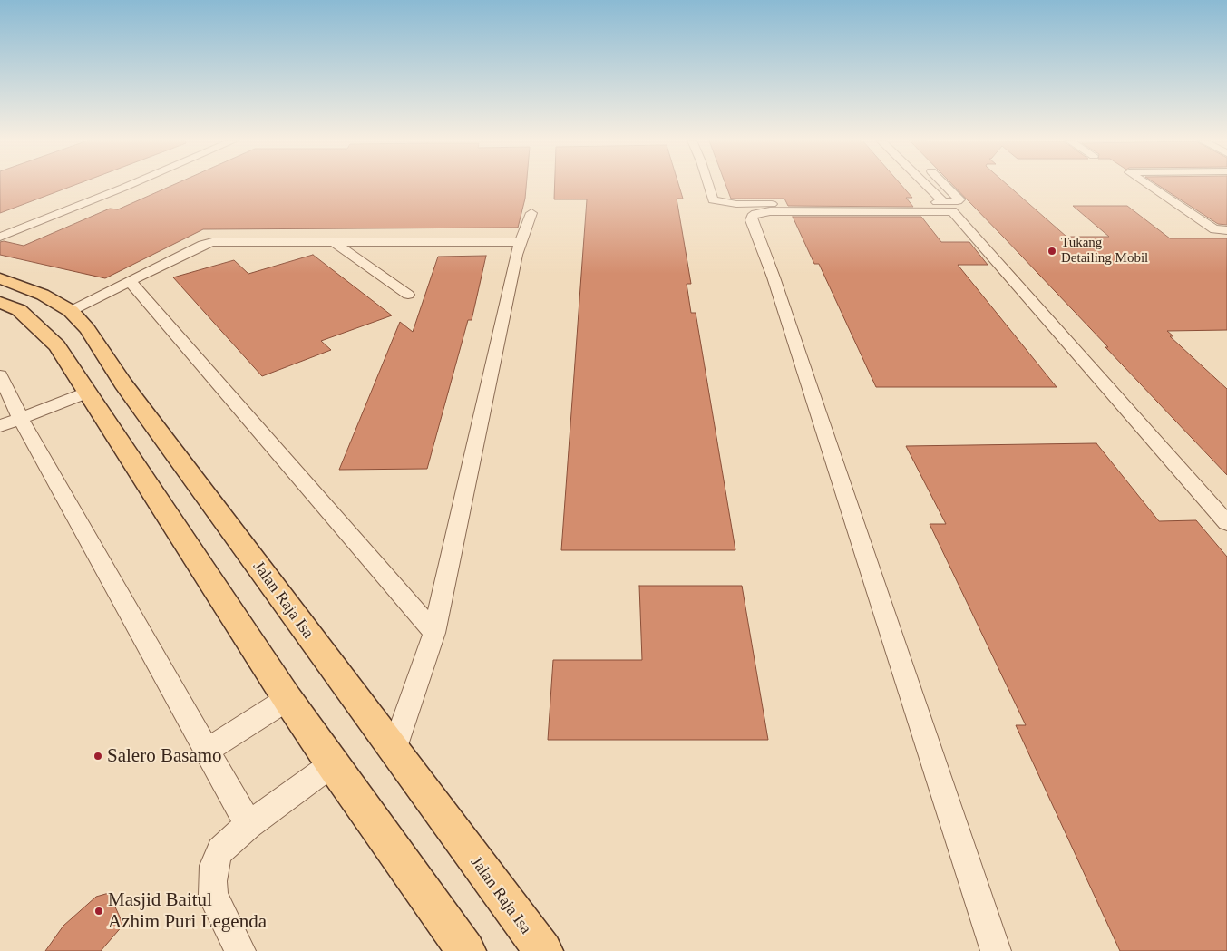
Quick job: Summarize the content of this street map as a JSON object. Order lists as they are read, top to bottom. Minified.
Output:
{"streets":{"main road":["Jalan Raja Isa"]},"places":["Tukang Detailing Mobil","Salero Basamo","Masjid Baitul Azhim Puri Legenda"]}
